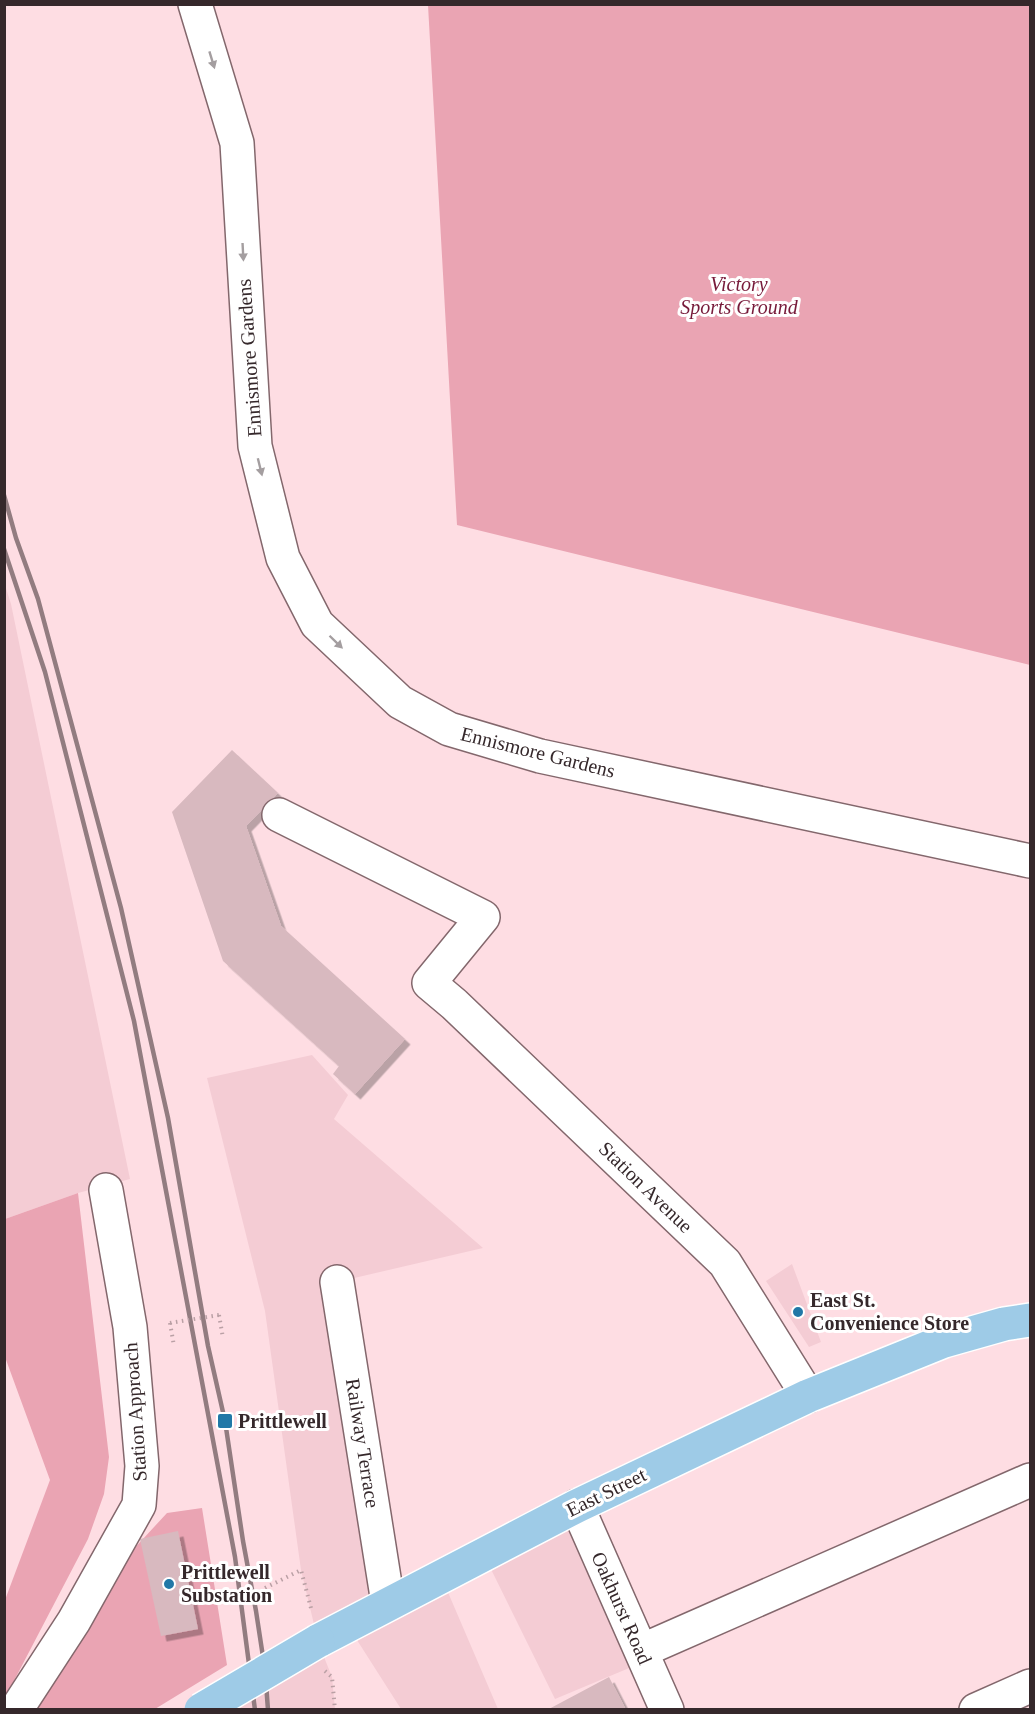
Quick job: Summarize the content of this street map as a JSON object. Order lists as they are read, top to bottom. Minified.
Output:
{"streets":{"main road":["East Street"],"street":["Ennismore Gardens","Station Avenue","Station Approach","Railway Terrace","Oakhurst Road"]},"crossings":[["Station Avenue","East Street"],["Railway Terrace","East Street"],["East Street","Oakhurst Road"]],"one_way":["Ennismore Gardens"],"parks":["Victory Sports Ground"],"places":{"other":["East St. Convenience Store","Prittlewell Substation"],"transit":["Prittlewell"]}}
